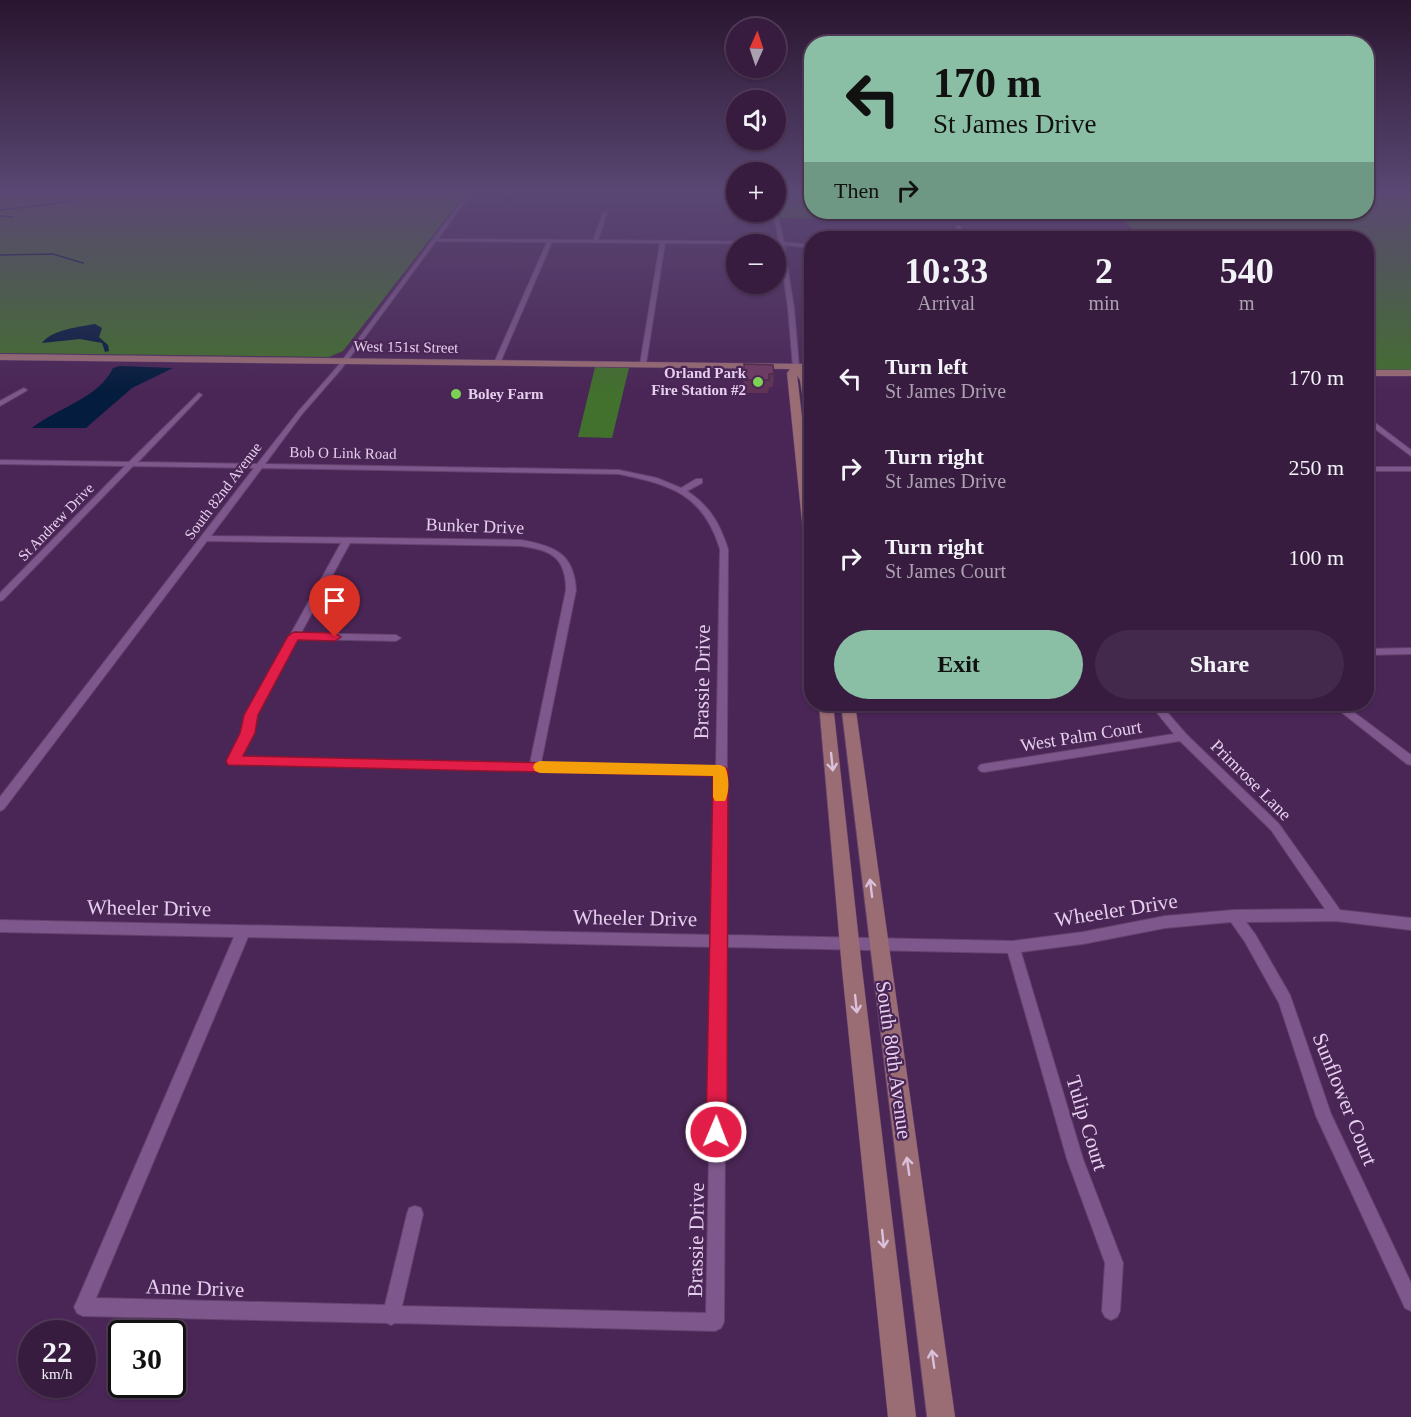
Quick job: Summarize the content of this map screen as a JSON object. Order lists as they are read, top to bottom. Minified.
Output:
{"streets":{"street":["West 151st Street","Bob O Link Road","South 82nd Avenue","St Andrew Drive","Bunker Drive","Brassie Drive","West Palm Court","Primrose Lane","Wheeler Drive","South 80th Avenue","Sunflower Court","Tulip Court","Anne Drive"]},"crossings":[["West 151st Street","South 82nd Avenue"],["Bob O Link Road","South 82nd Avenue"],["Bob O Link Road","St Andrew Drive"],["Bob O Link Road","Brassie Drive"],["South 82nd Avenue","Bunker Drive"],["Brassie Drive","Wheeler Drive"],["Brassie Drive","Anne Drive"],["West Palm Court","Primrose Lane"],["Primrose Lane","Wheeler Drive"],["Wheeler Drive","South 80th Avenue"],["Wheeler Drive","Sunflower Court"],["Wheeler Drive","Tulip Court"],["Wheeler Drive","Anne Drive"]],"places":["Orland Park Fire Station #2","Boley Farm"],"north":"top","page":{"map_buttons":["+","−"],"turn":["170 m","St James Drive"],"then":"Then","eta":["10:33","Arrival","2","min","540","m"],"list":[{"name":"Turn left","note":"St James Drive","value":"170 m"},{"name":"Turn right","note":"St James Drive","value":"250 m"},{"name":"Turn right","note":"St James Court","value":"100 m"}],"buttons":["Exit","Share"],"speed":"22 km/h","limit":"30"}}
